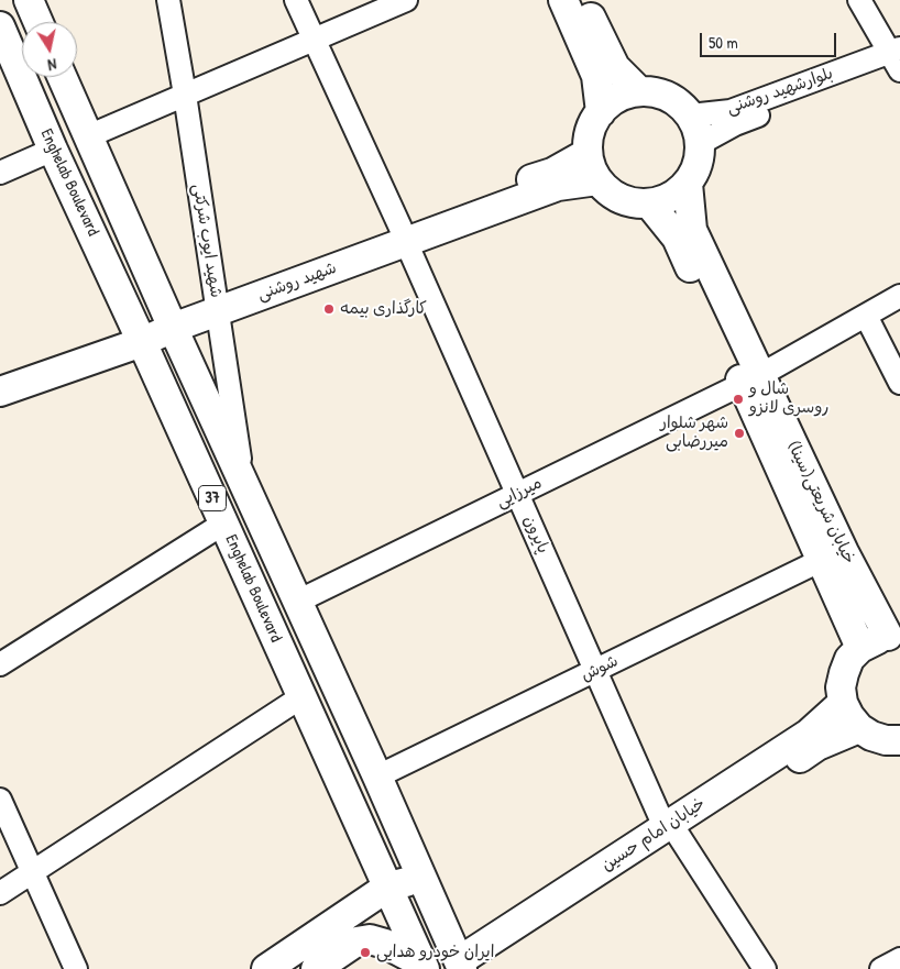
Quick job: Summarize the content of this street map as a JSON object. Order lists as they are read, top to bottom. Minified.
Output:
{"streets":{"main road":["Enghelab Boulevard","شهید روشنی","37","خیابان شریعتی(سینا)","خیابان امام حسین"],"street":["بلوارشهید روشنی","شهید ایوب شرکتی","میرزایی","پایرون","شوش"]},"crossings":[["بلوارشهید روشنی","شهید روشنی"],["بلوارشهید روشنی","خیابان شریعتی(سینا)"],["Enghelab Boulevard","شهید ایوب شرکتی"],["Enghelab Boulevard","شهید روشنی"],["Enghelab Boulevard","میرزایی"],["Enghelab Boulevard","شوش"],["Enghelab Boulevard","خیابان امام حسین"],["شهید ایوب شرکتی","شهید روشنی"],["شهید روشنی","خیابان شریعتی(سینا)"],["شهید روشنی","پایرون"],["میرزایی","خیابان شریعتی(سینا)"],["میرزایی","پایرون"],["خیابان شریعتی(سینا)","شوش"],["پایرون","شوش"],["پایرون","خیابان امام حسین"]],"places":["کارگذاری بیمه","شال و روسری لانزو","شهر شلوار میررضابی","ایران خودرو هدایی"],"scale_bar":"50 m","north":"bottom"}
